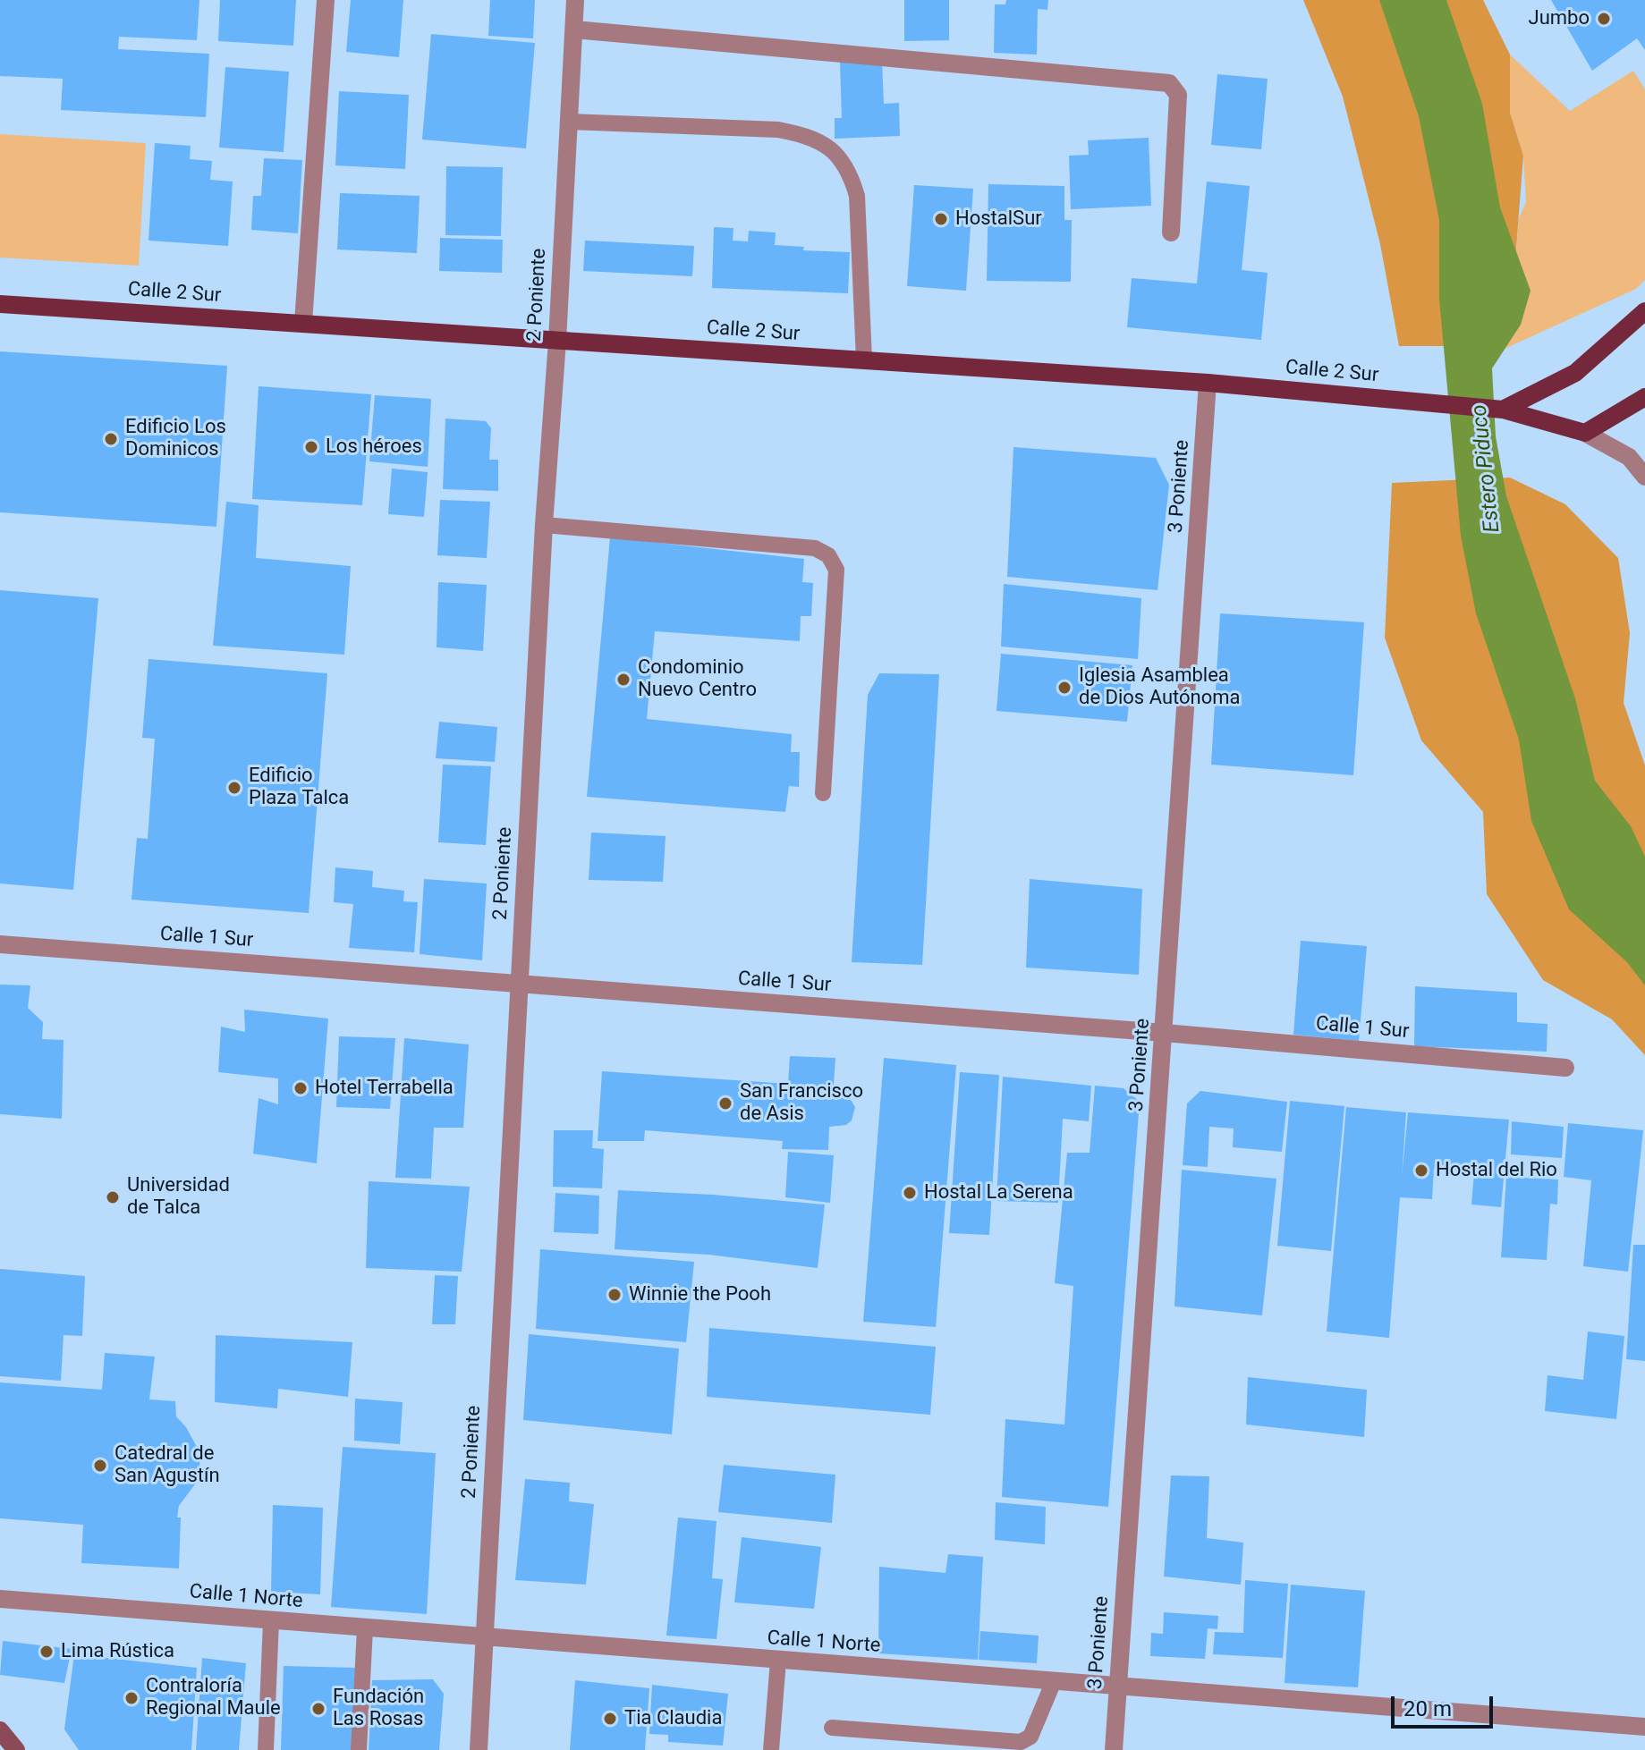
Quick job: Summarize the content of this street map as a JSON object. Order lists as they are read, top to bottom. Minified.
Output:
{"streets":{"main road":["Calle 2 Sur"],"street":["2 Poniente","3 Poniente","Calle 1 Sur","Calle 1 Norte"]},"crossings":[["Calle 2 Sur","2 Poniente"],["Calle 2 Sur","3 Poniente"],["2 Poniente","Calle 1 Sur"],["2 Poniente","Calle 1 Norte"],["3 Poniente","Calle 1 Sur"],["3 Poniente","Calle 1 Norte"]],"water":["Estero Piduco"],"places":["Jumbo","HostalSur","Edificio Los Dominicos","Los héroes","Condominio Nuevo Centro","Iglesia Asamblea de Dios Autónoma","Edificio Plaza Talca","Hotel Terrabella","San Francisco de Asis","Hostal del Rio","Hostal La Serena","Universidad de Talca","Winnie the Pooh","Catedral de San Agustín","Lima Rústica","Contraloría Regional Maule","Fundación Las Rosas","Tia Claudia"],"scale_bar":"20 m"}
